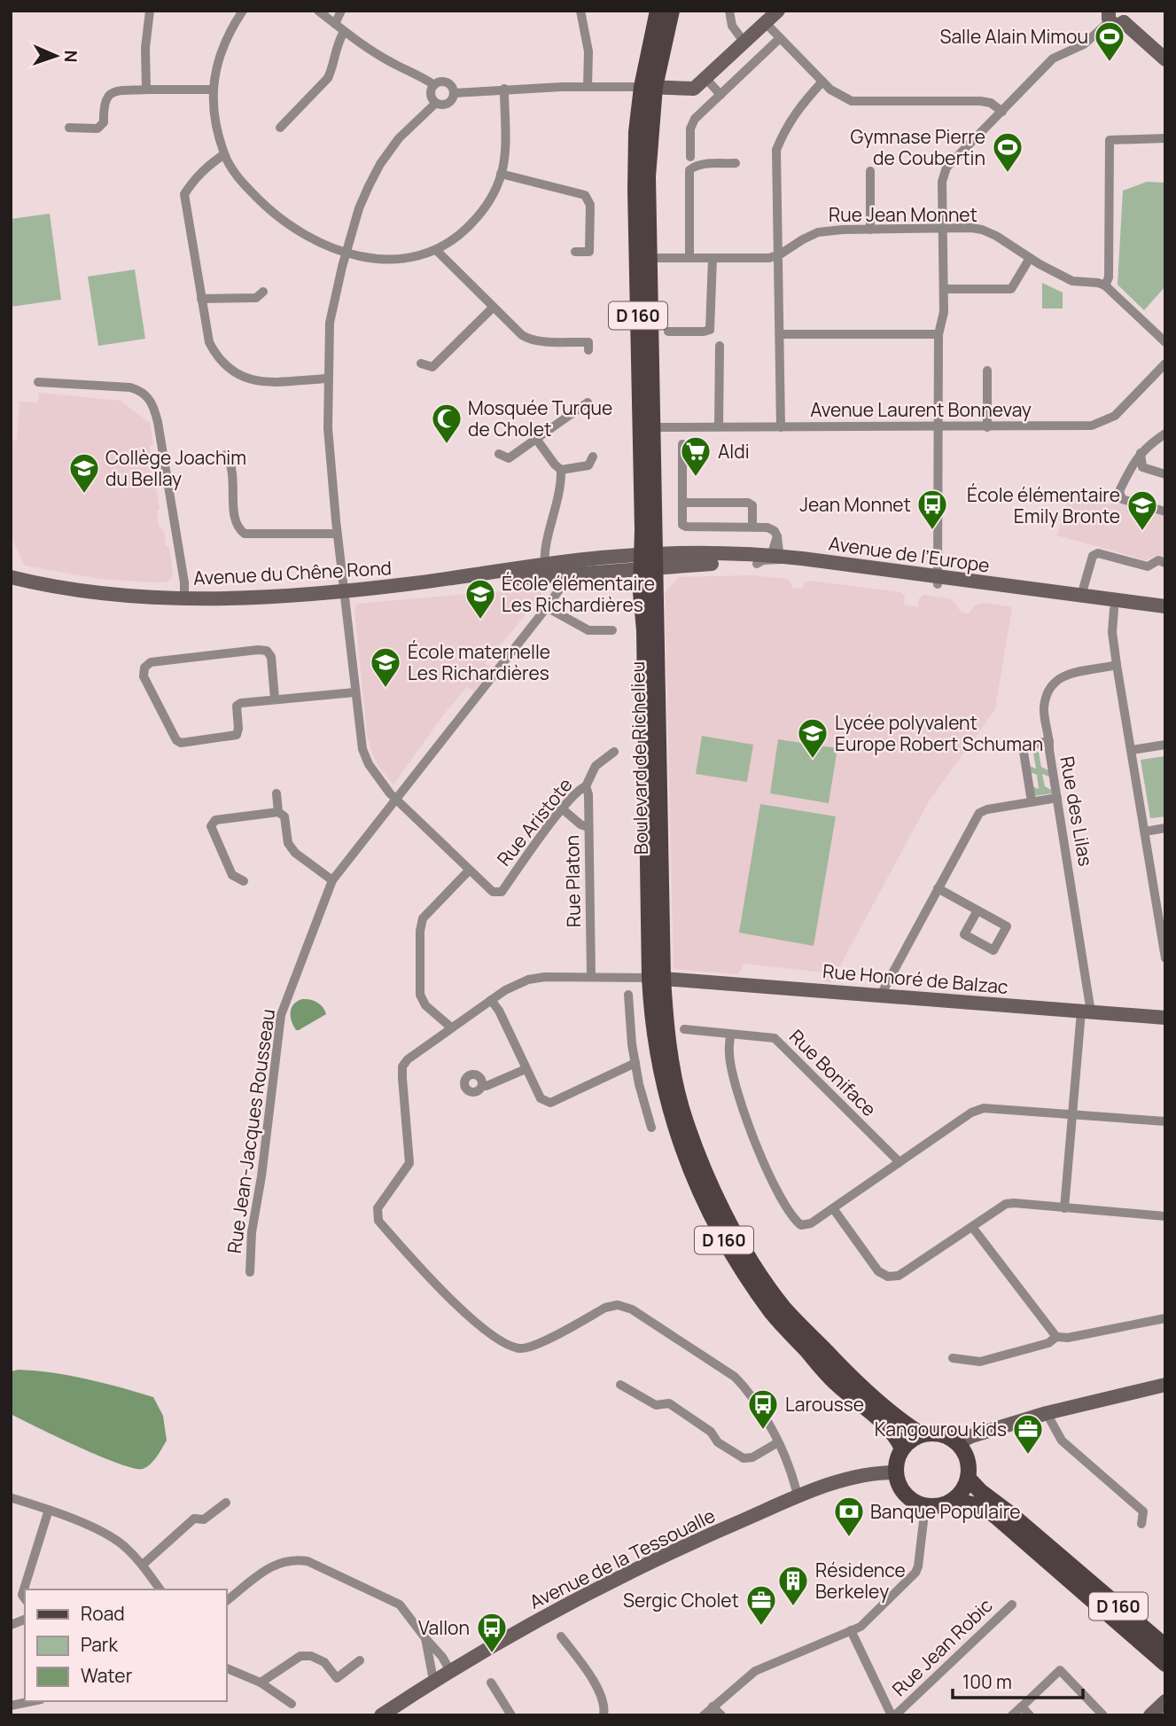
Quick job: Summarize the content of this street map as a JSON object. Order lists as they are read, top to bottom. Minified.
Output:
{"streets":{"main road":["D 160","Avenue de l’Europe","Avenue du Chêne Rond","Boulevard de Richelieu","Rue Honoré de Balzac","Avenue de la Tessoualle"],"street":["Rue Jean Monnet","Avenue Laurent Bonnevay","Rue des Lilas","Rue Aristote","Rue Platon","Rue Boniface","Rue Jean-Jacques Rousseau","Rue Jean Robic"]},"crossings":[["Rue Jean Monnet","D 160"],["D 160","Avenue Laurent Bonnevay"],["D 160","Avenue de l’Europe"],["D 160","Avenue du Chêne Rond"],["D 160","Boulevard de Richelieu"],["D 160","Avenue de la Tessoualle"],["Avenue Laurent Bonnevay","Boulevard de Richelieu"],["Avenue de l’Europe","Avenue du Chêne Rond"],["Avenue de l’Europe","Boulevard de Richelieu"],["Avenue du Chêne Rond","Boulevard de Richelieu"],["Avenue du Chêne Rond","Rue Aristote"],["Avenue du Chêne Rond","Rue Jean-Jacques Rousseau"],["Boulevard de Richelieu","Rue Honoré de Balzac"],["Boulevard de Richelieu","Avenue de la Tessoualle"],["Rue des Lilas","Rue Honoré de Balzac"],["Rue Aristote","Rue Platon"],["Rue Aristote","Rue Jean-Jacques Rousseau"]],"places":{"sports":["Salle Alain Mimou","Gymnase Pierre de Coubertin"],"mosque":["Mosquée Turque de Cholet"],"supermarket":["Aldi"],"school or university":["Collège Joachim du Bellay","École élémentaire Emily Bronte","École élémentaire Les Richardières","École maternelle Les Richardières","Lycée polyvalent Europe Robert Schuman"],"bus stop":["Jean Monnet","Larousse","Vallon"],"office":["Kangourou kids","Sergic Cholet"],"bank":["Banque Populaire"],"building":["Résidence Berkeley"]},"legend":["Road","Park","Water"],"scale_bar":"100 m","north":"right"}
